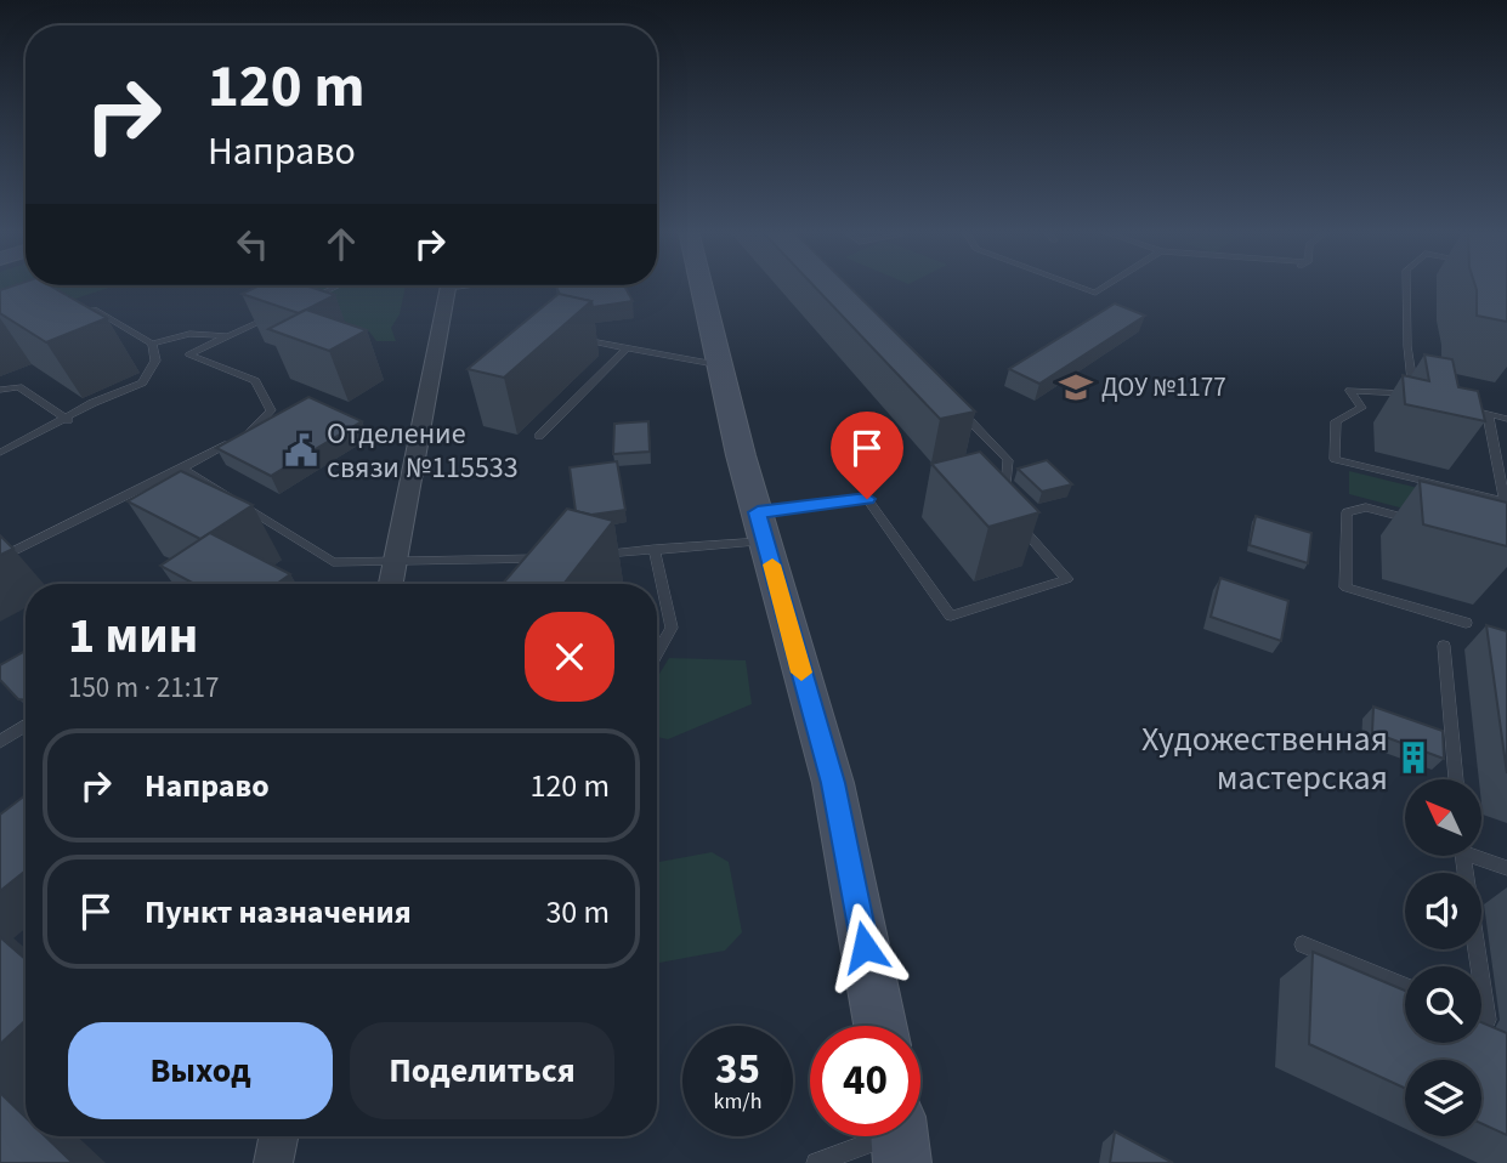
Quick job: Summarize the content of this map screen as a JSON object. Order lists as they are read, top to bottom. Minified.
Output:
{"places":{"school or university":["ДОУ №1177"],"public building":["Отделение связи №115533"],"building":["Художественная мастерская"]},"north":"top left","page":{"turn":["120 m","Направо"],"heading":["1 мин","150 m · 21:17"],"list":[{"name":"Направо","value":"120 m"},{"name":"Пункт назначения","value":"30 m"}],"buttons":["Выход","Поделиться"],"speed":"35 km/h","limit":"40"}}
